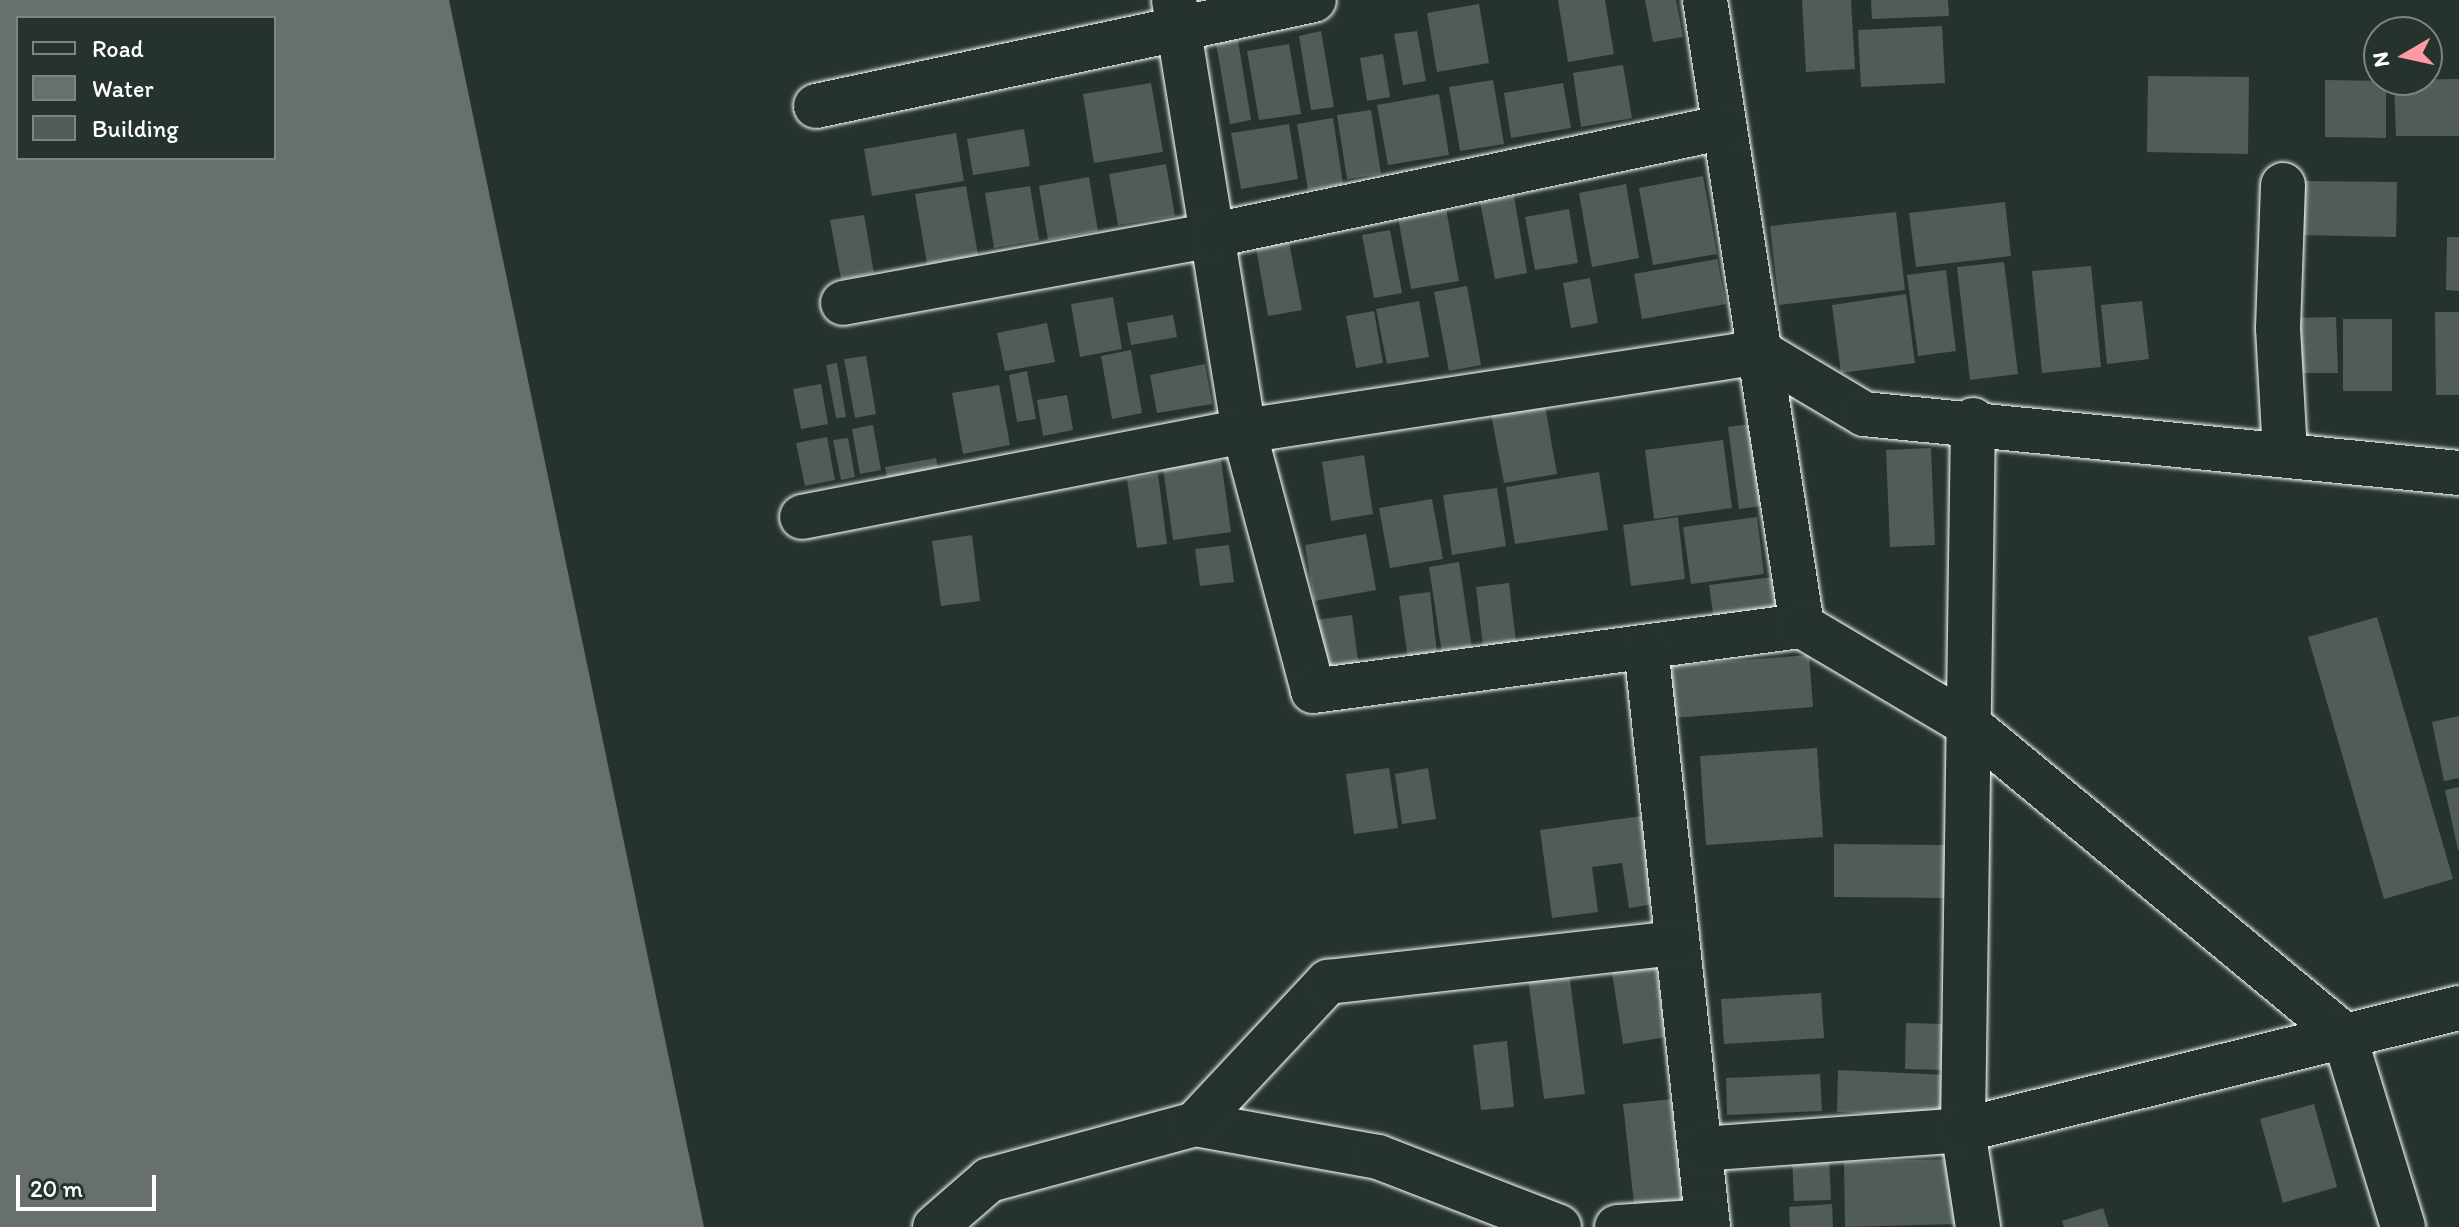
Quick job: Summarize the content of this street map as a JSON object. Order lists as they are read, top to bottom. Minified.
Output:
{"legend":["Road","Water","Building"],"scale_bar":"20 m","north":"left"}
